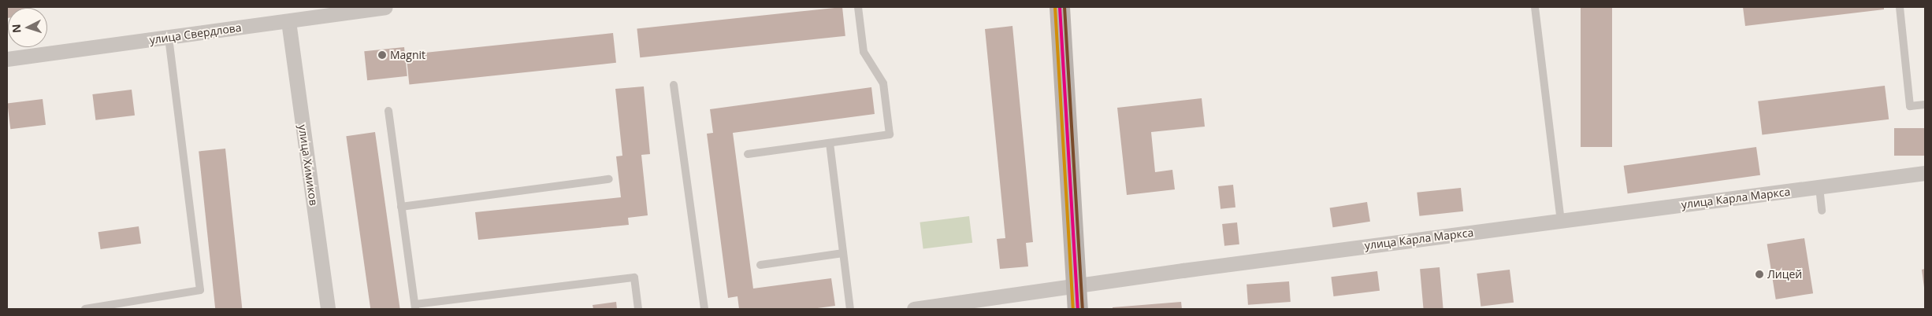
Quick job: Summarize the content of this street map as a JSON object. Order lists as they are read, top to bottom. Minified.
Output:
{"streets":{"street":["улица Свердлова","улица Химиков","улица Карла Маркса"]},"crossings":[["улица Свердлова","улица Химиков"]],"places":["Magnit","Лицей"],"north":"left"}
